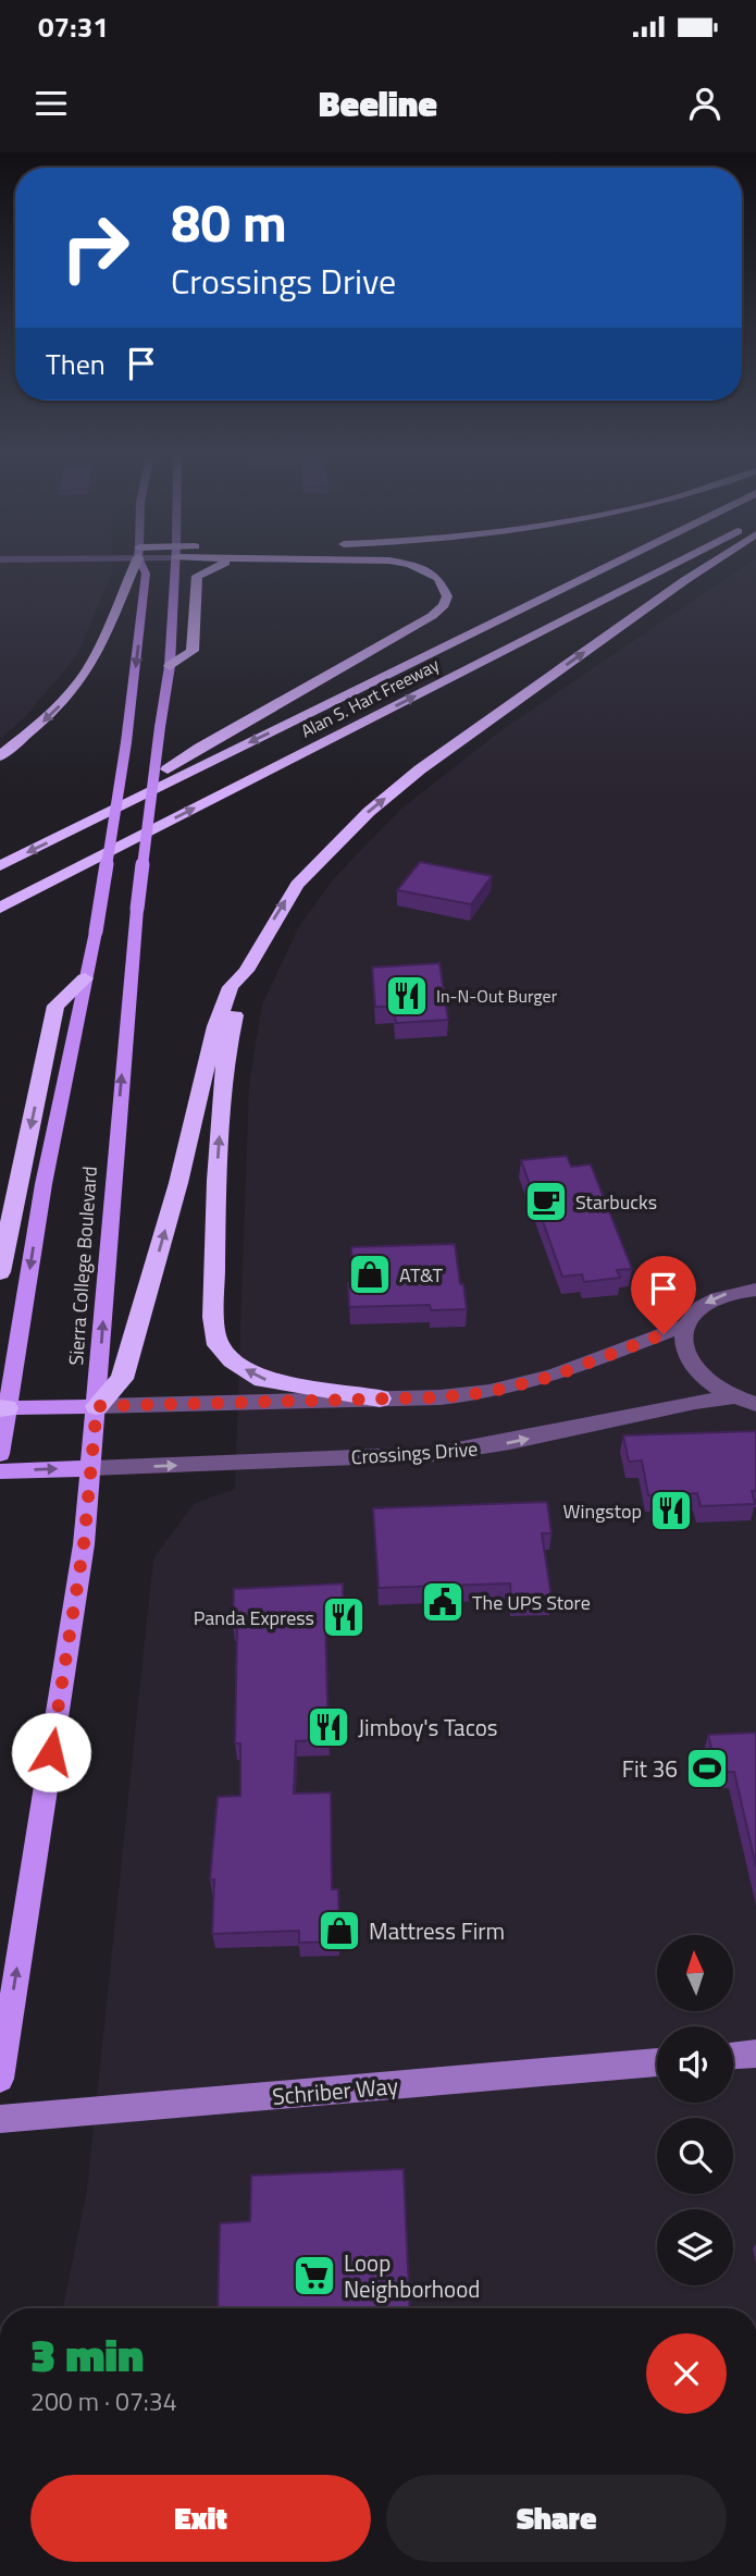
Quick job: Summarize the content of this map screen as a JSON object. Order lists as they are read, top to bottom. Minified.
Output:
{"streets":{"highway":["Alan S. Hart Freeway"],"main road":["Sierra College Boulevard","Schriber Way"],"street":["Crossings Drive"]},"crossings":[["Sierra College Boulevard","Crossings Drive"]],"places":{"restaurant":["In-N-Out Burger","Wingstop","Panda Express","Jimboy's Tacos"],"cafe":["Starbucks"],"shop":["AT&T","Mattress Firm"],"public building":["The UPS Store"],"sports":["Fit 36"],"supermarket":["Loop Neighborhood"]},"north":"top","page":{"status":"07:31","header":"Beeline","turn":["80 m","Crossings Drive"],"then":"Then","heading":["3 min","200 m · 07:34"],"buttons":["Exit","Share"]}}
